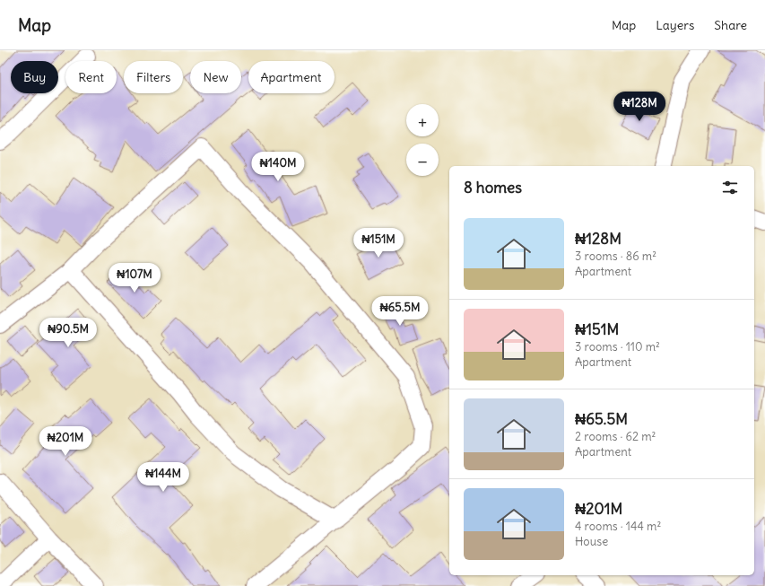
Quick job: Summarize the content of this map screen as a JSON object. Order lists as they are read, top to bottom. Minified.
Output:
{"page":{"header":"Map","nav":["Map","Layers","Share"],"chip":["Buy","Rent","Filters","New","Apartment"],"price":["₦128M","₦140M","₦151M","₦107M","₦65.5M","₦90.5M","₦201M","₦144M"],"map_buttons":["+","−"],"heading":"8 homes","list":[{"name":"₦128M","note":"3 rooms · 86 m² · Apartment"},{"name":"₦151M","note":"3 rooms · 110 m² · Apartment"},{"name":"₦65.5M","note":"2 rooms · 62 m² · Apartment"},{"name":"₦201M","note":"4 rooms · 144 m² · House"}]}}
